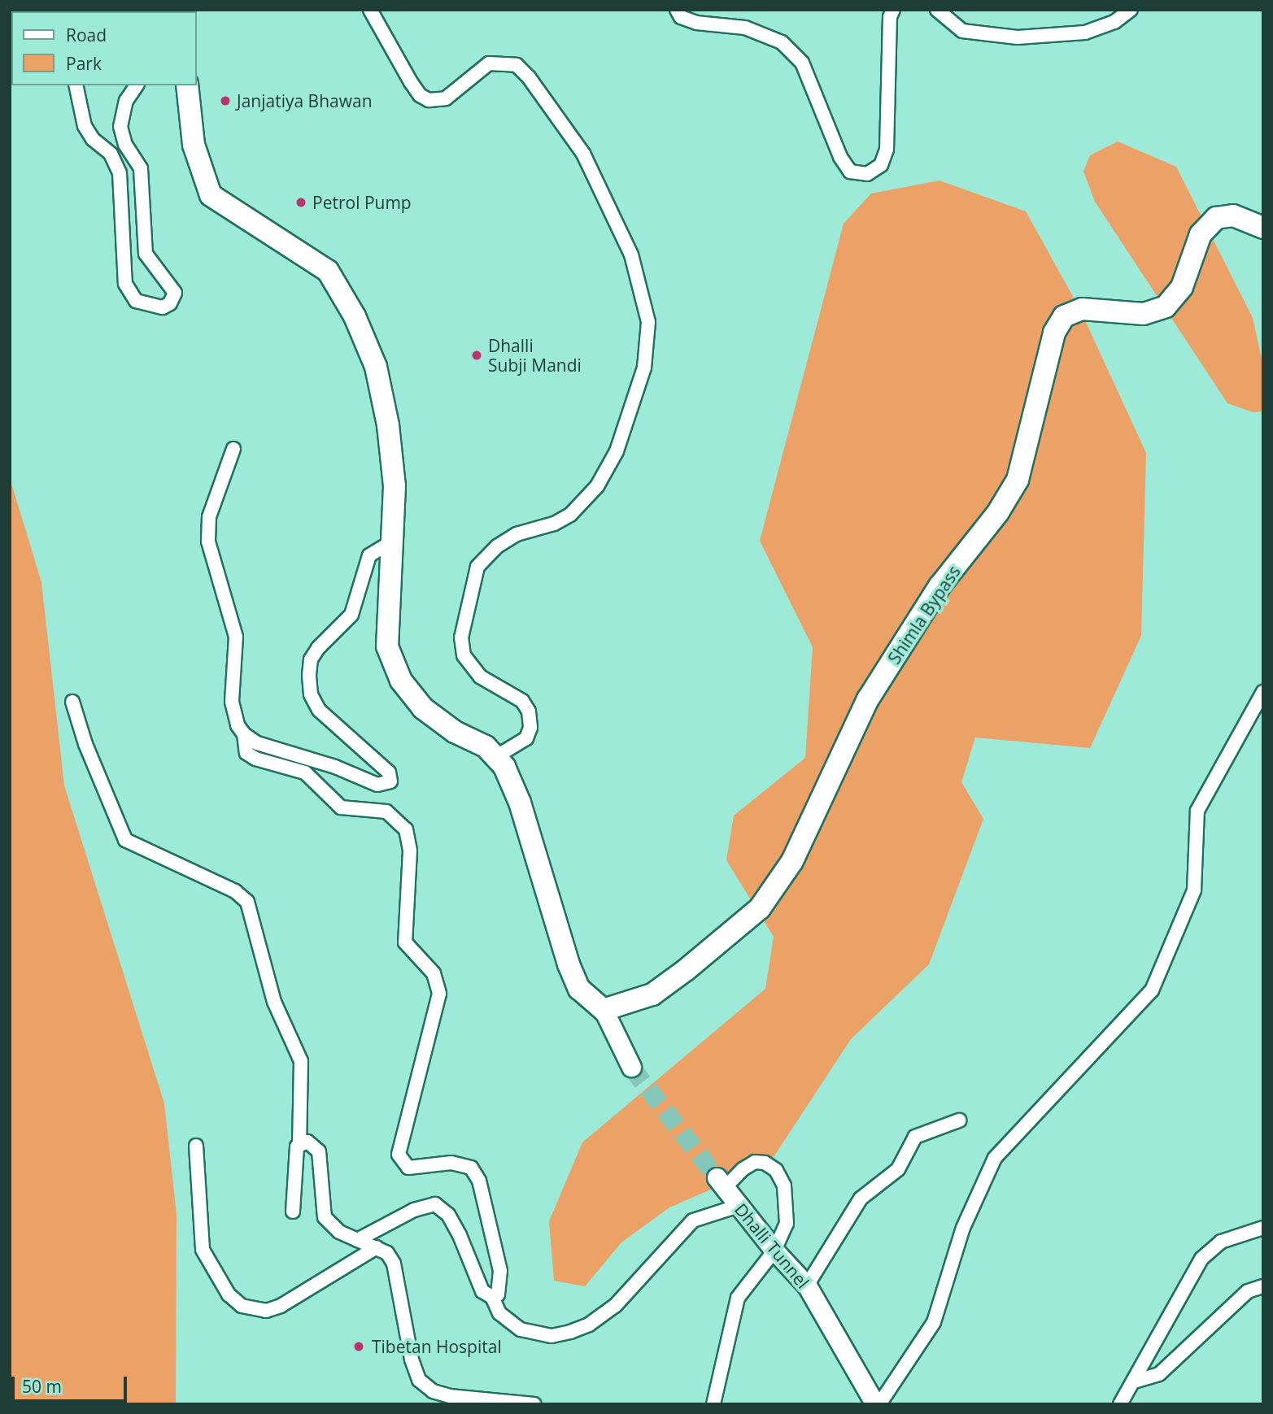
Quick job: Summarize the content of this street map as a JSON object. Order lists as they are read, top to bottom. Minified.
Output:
{"streets":{"highway":["Shimla Bypass"],"main road":["Dhalli Tunnel"]},"places":["Janjatiya Bhawan","Petrol Pump","Dhalli Subji Mandi","Tibetan Hospital"],"legend":["Road","Park"],"scale_bar":"50 m"}
